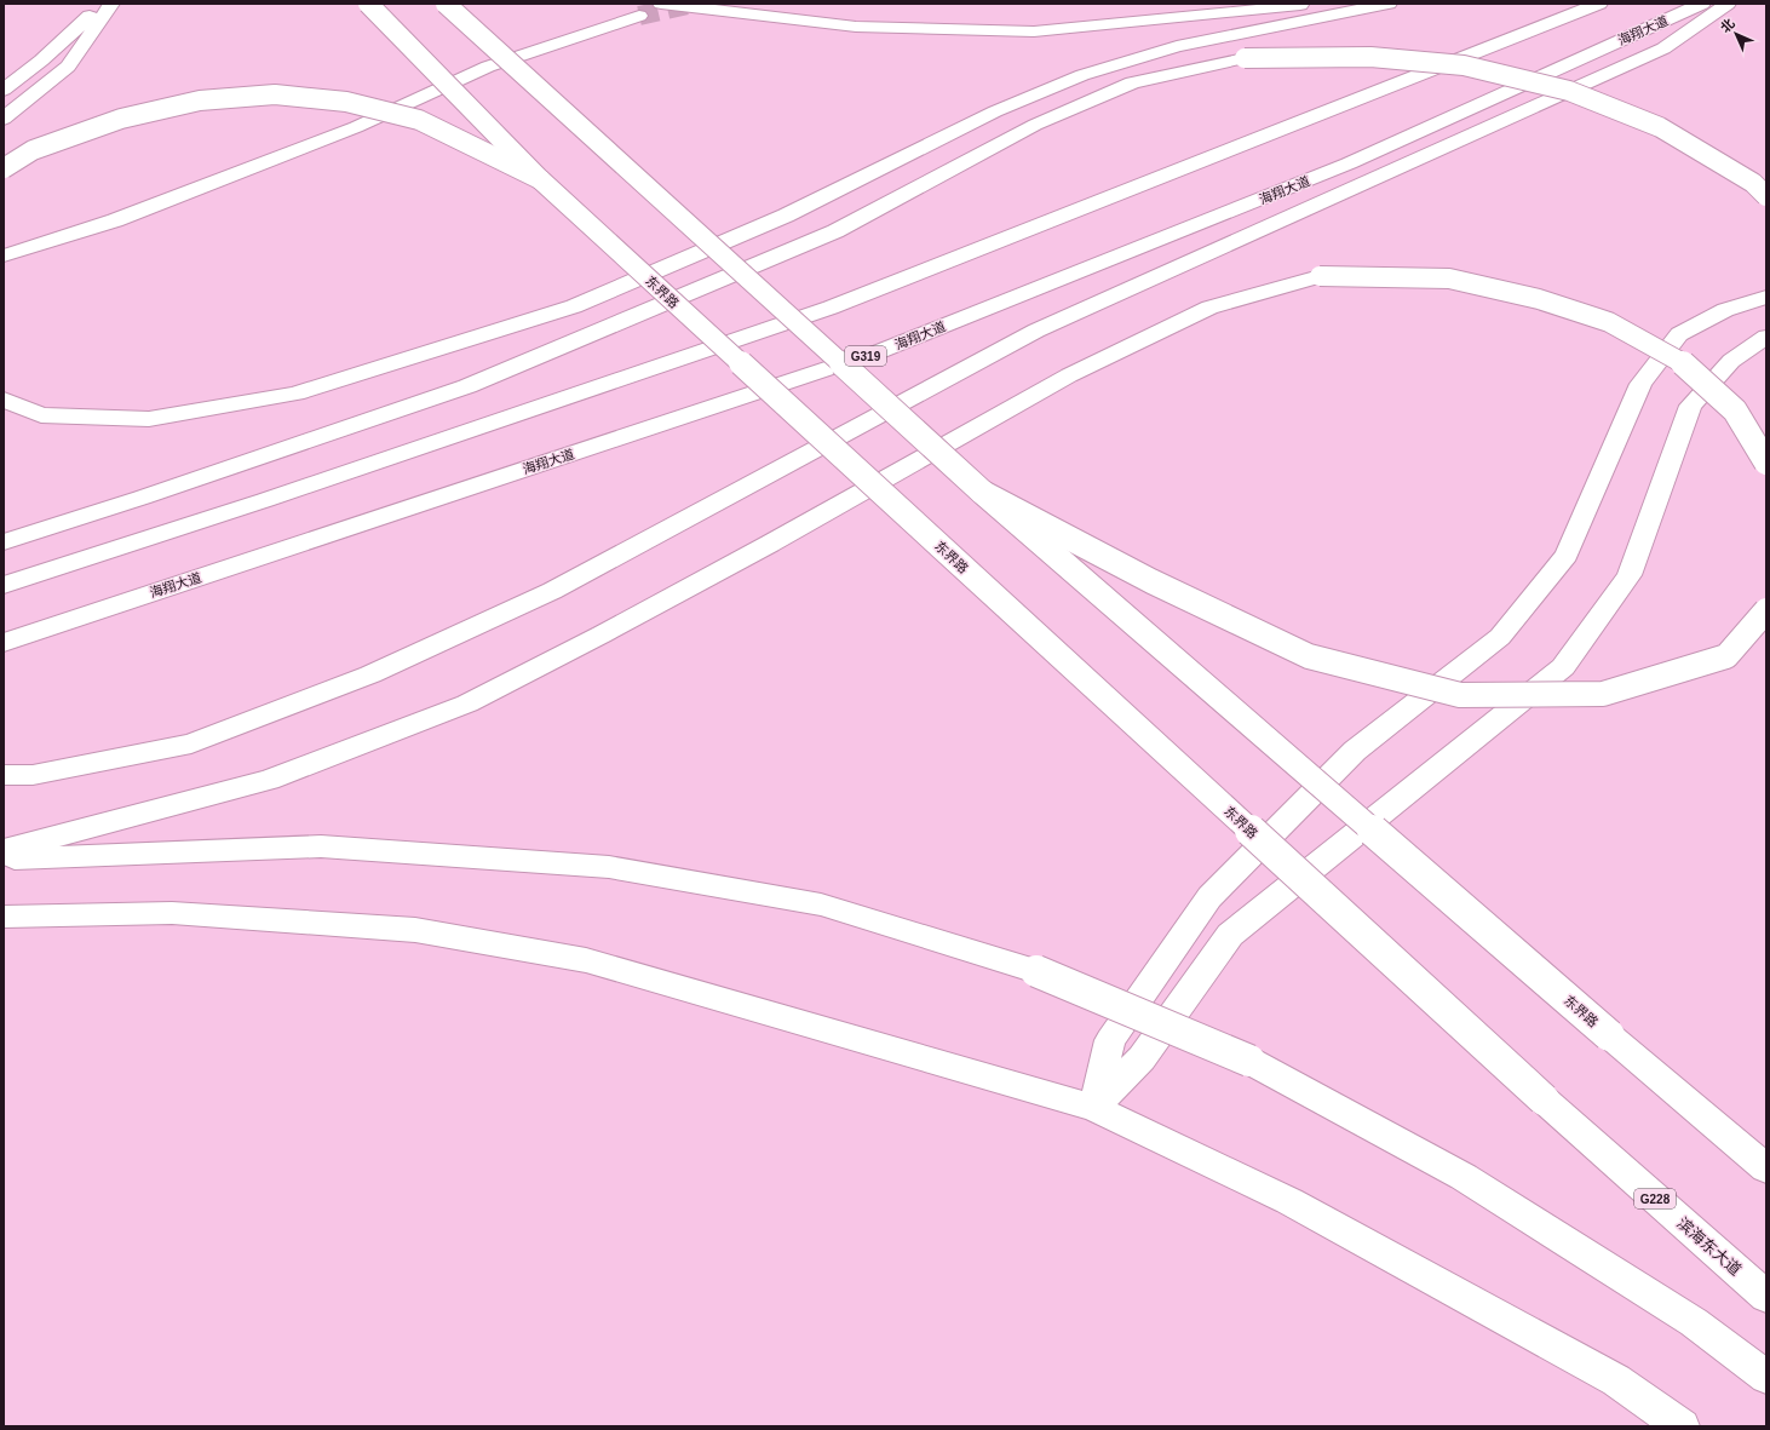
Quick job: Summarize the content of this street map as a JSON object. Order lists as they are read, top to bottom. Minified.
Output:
{"streets":{"main road":["海翔大道","东界路","G319","G228","滨海东大道"]},"crossings":[["东界路","滨海东大道"]],"north":"top left"}
